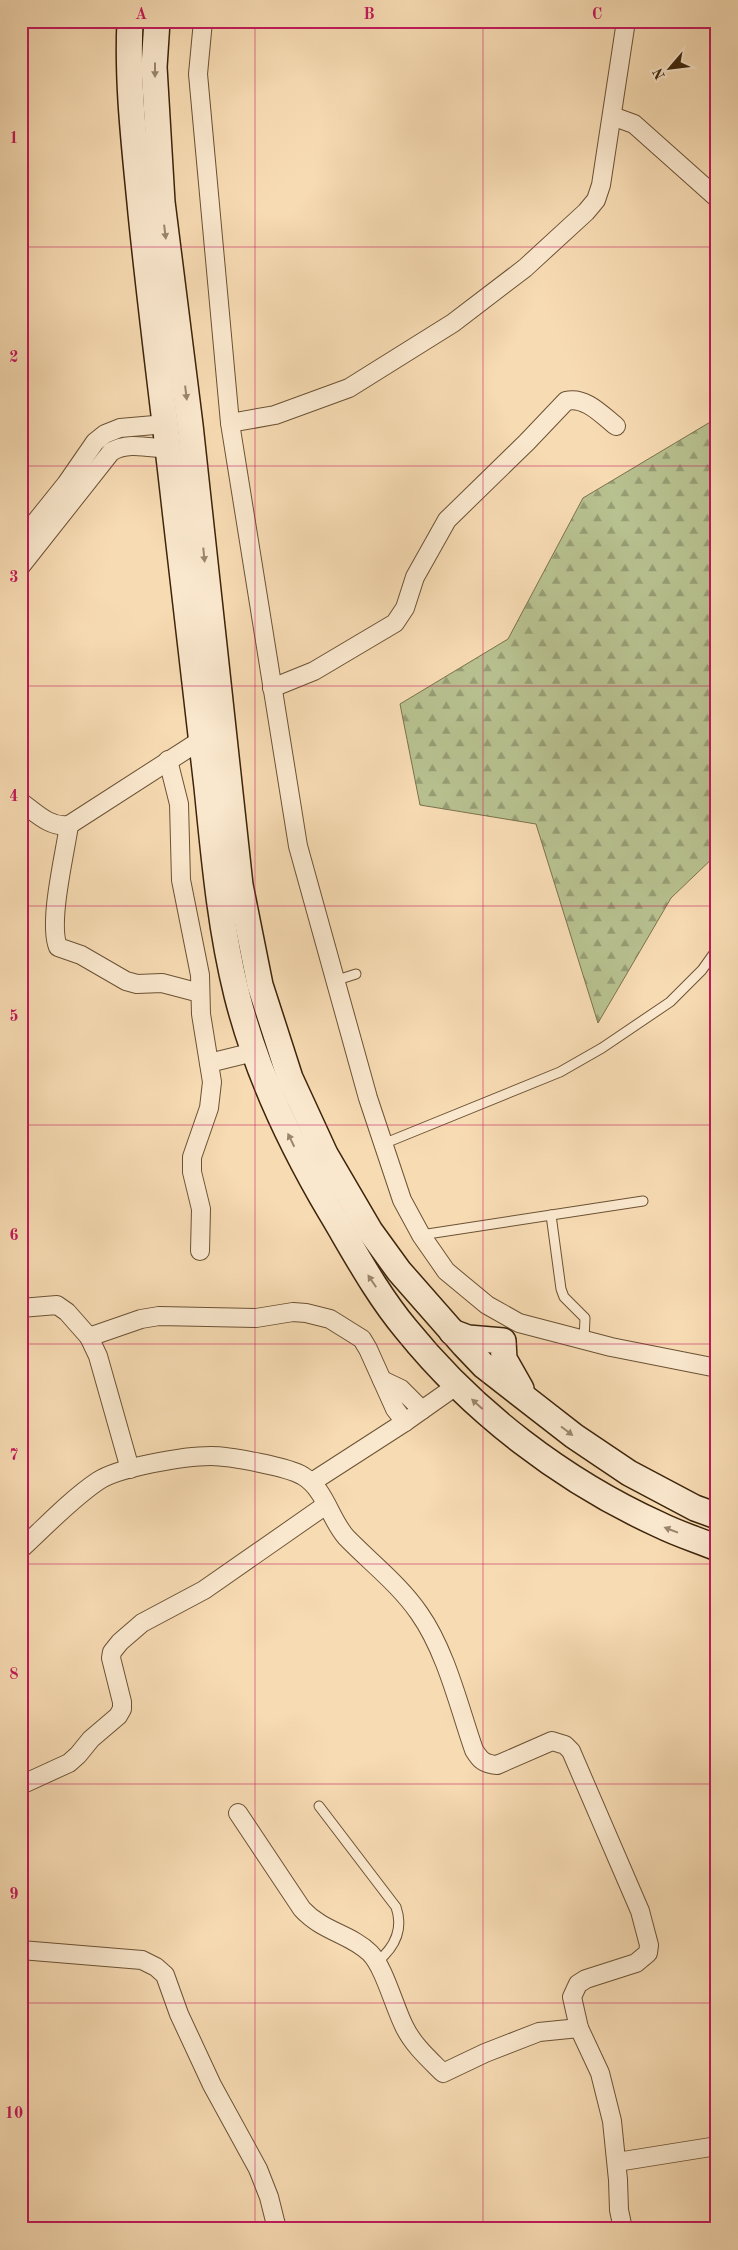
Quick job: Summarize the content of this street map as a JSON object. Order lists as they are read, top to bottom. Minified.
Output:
{"north":"bottom left","grid":{"columns":["A","B","C"],"rows":["1","2","3","4","5","6","7","8","9","10"]}}
